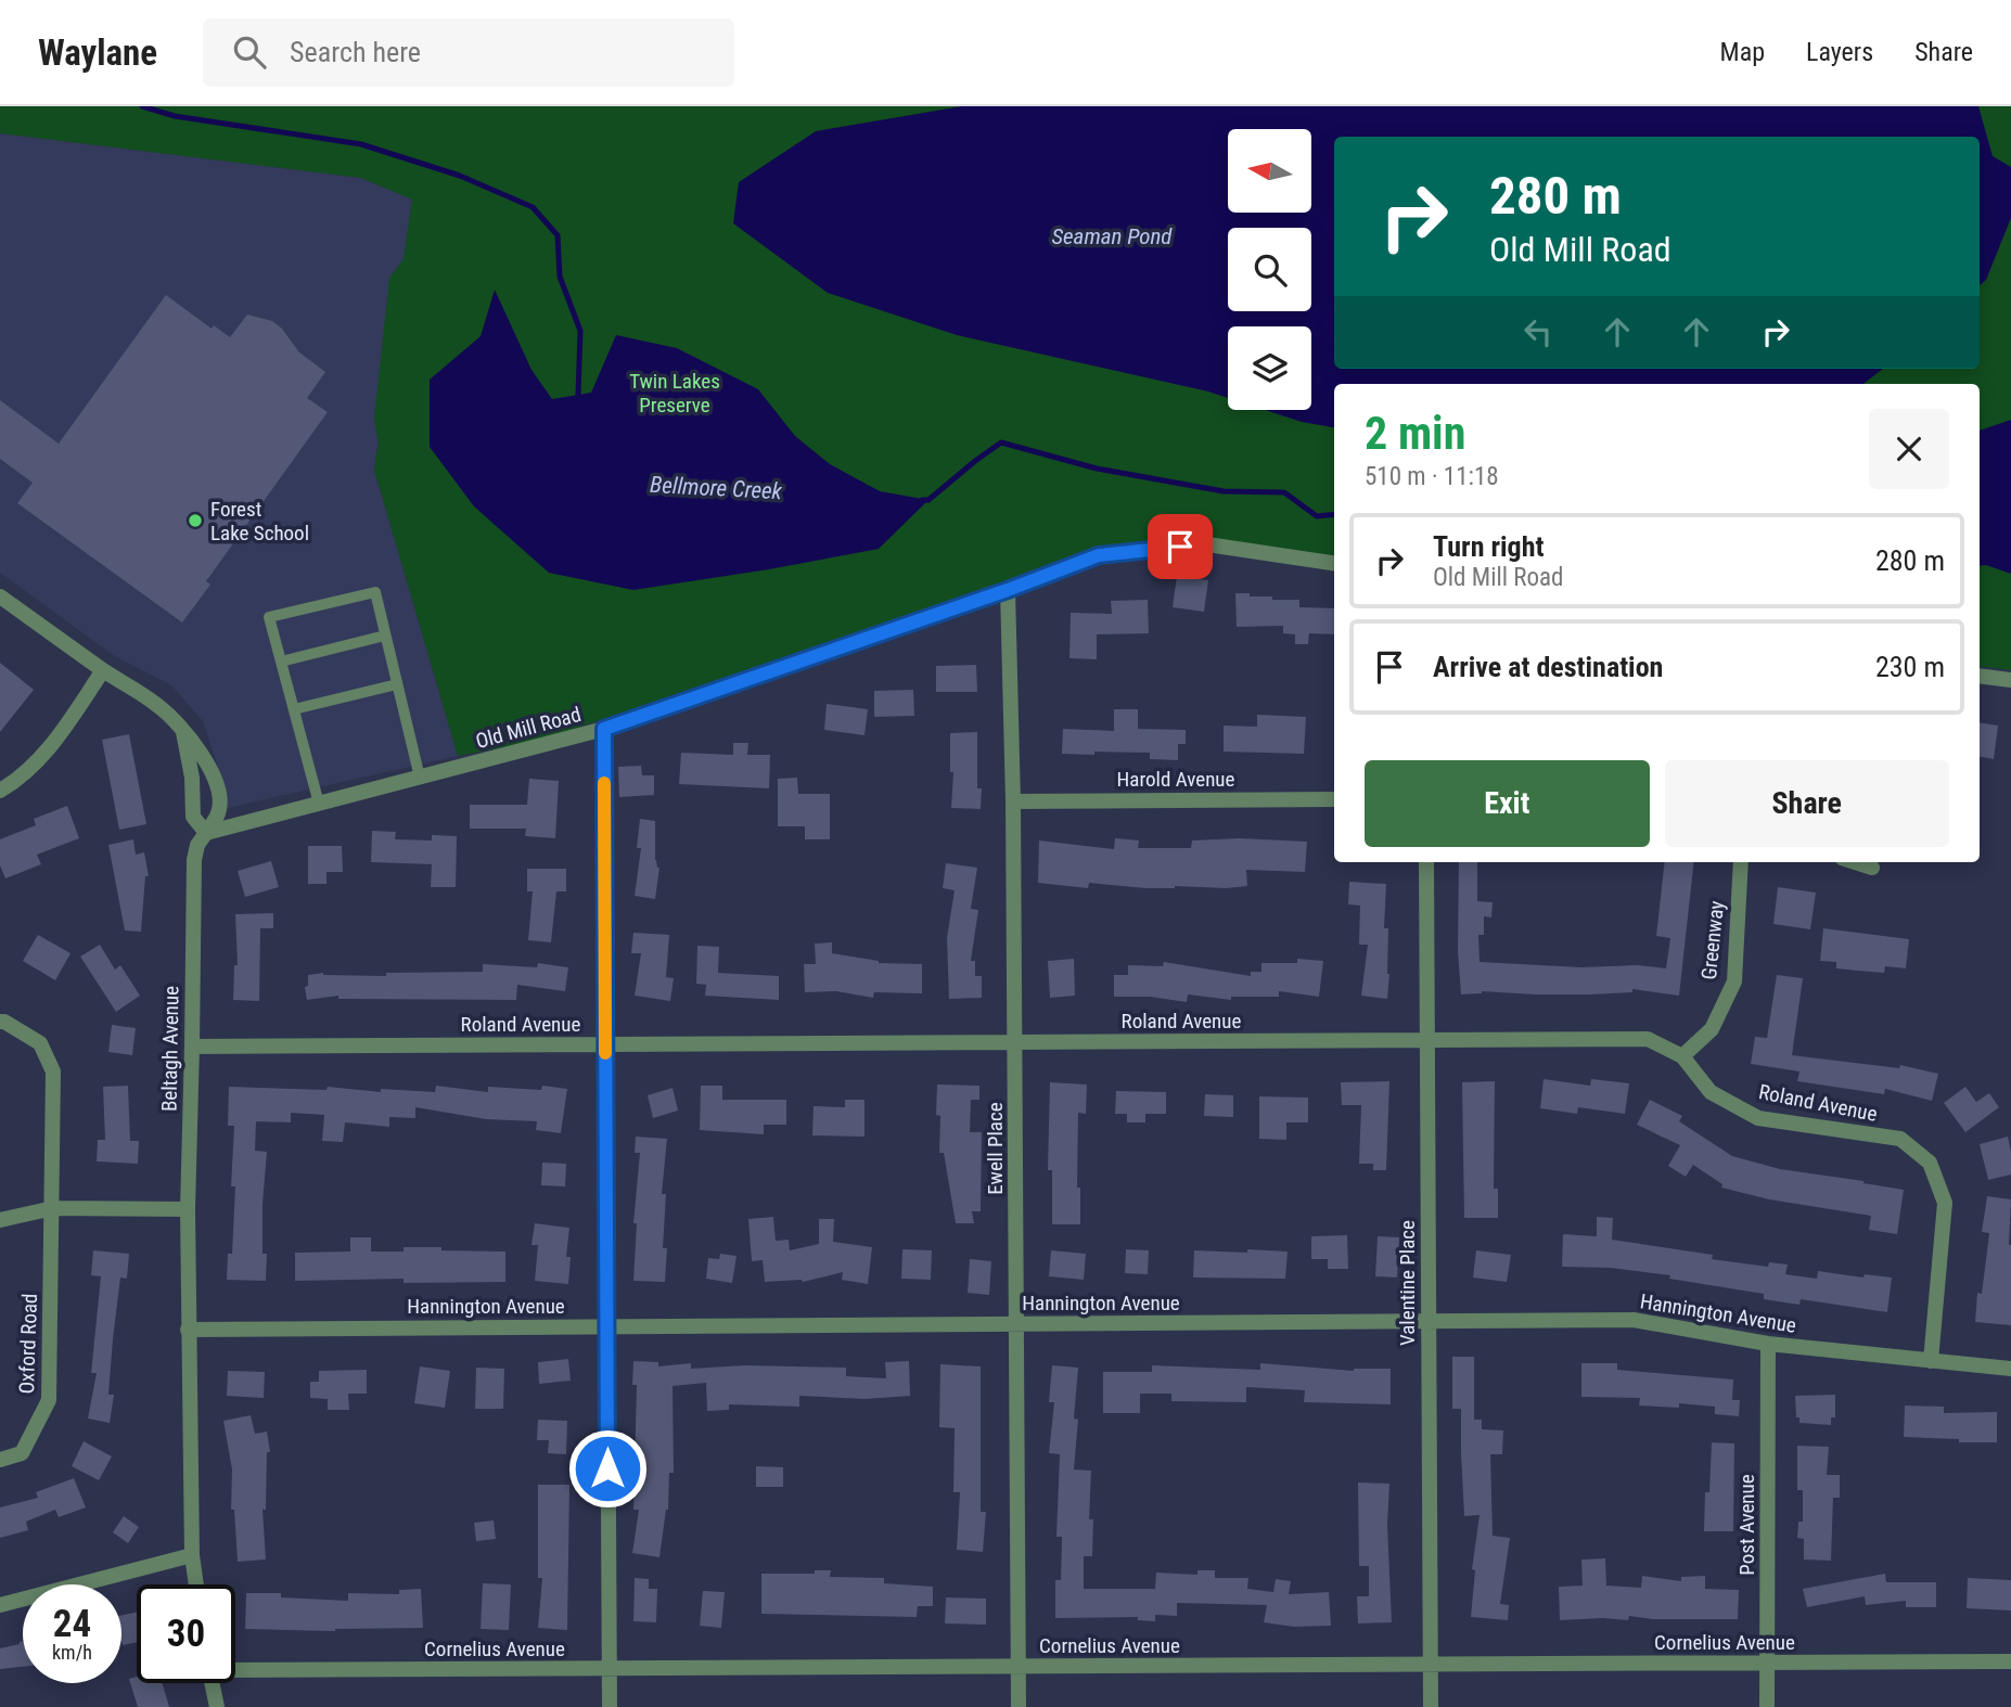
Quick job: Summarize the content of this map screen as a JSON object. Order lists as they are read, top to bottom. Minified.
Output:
{"streets":{"street":["Old Mill Road","Harold Avenue","Greenway","Roland Avenue","Beltagh Avenue","Ewell Place","Valentine Place","Hannington Avenue","Oxford Road","Post Avenue","Cornelius Avenue"]},"crossings":[["Old Mill Road","Beltagh Avenue"],["Old Mill Road","Ewell Place"],["Harold Avenue","Ewell Place"],["Greenway","Roland Avenue"],["Roland Avenue","Beltagh Avenue"],["Roland Avenue","Ewell Place"],["Roland Avenue","Valentine Place"],["Roland Avenue","Hannington Avenue"],["Beltagh Avenue","Hannington Avenue"],["Ewell Place","Hannington Avenue"],["Ewell Place","Cornelius Avenue"],["Valentine Place","Hannington Avenue"],["Valentine Place","Cornelius Avenue"],["Hannington Avenue","Post Avenue"],["Post Avenue","Cornelius Avenue"]],"water":["Seaman Pond","Bellmore Creek"],"parks":["Twin Lakes Preserve"],"places":["Forest Lake School"],"north":"left","page":{"header":"Waylane","search":"Search here","nav":["Map","Layers","Share"],"turn":["280 m","Old Mill Road"],"heading":["2 min","510 m · 11:18"],"list":[{"name":"Turn right","note":"Old Mill Road","value":"280 m"},{"name":"Arrive at destination","value":"230 m"}],"buttons":["Exit","Share"],"speed":"24 km/h","limit":"30"}}
